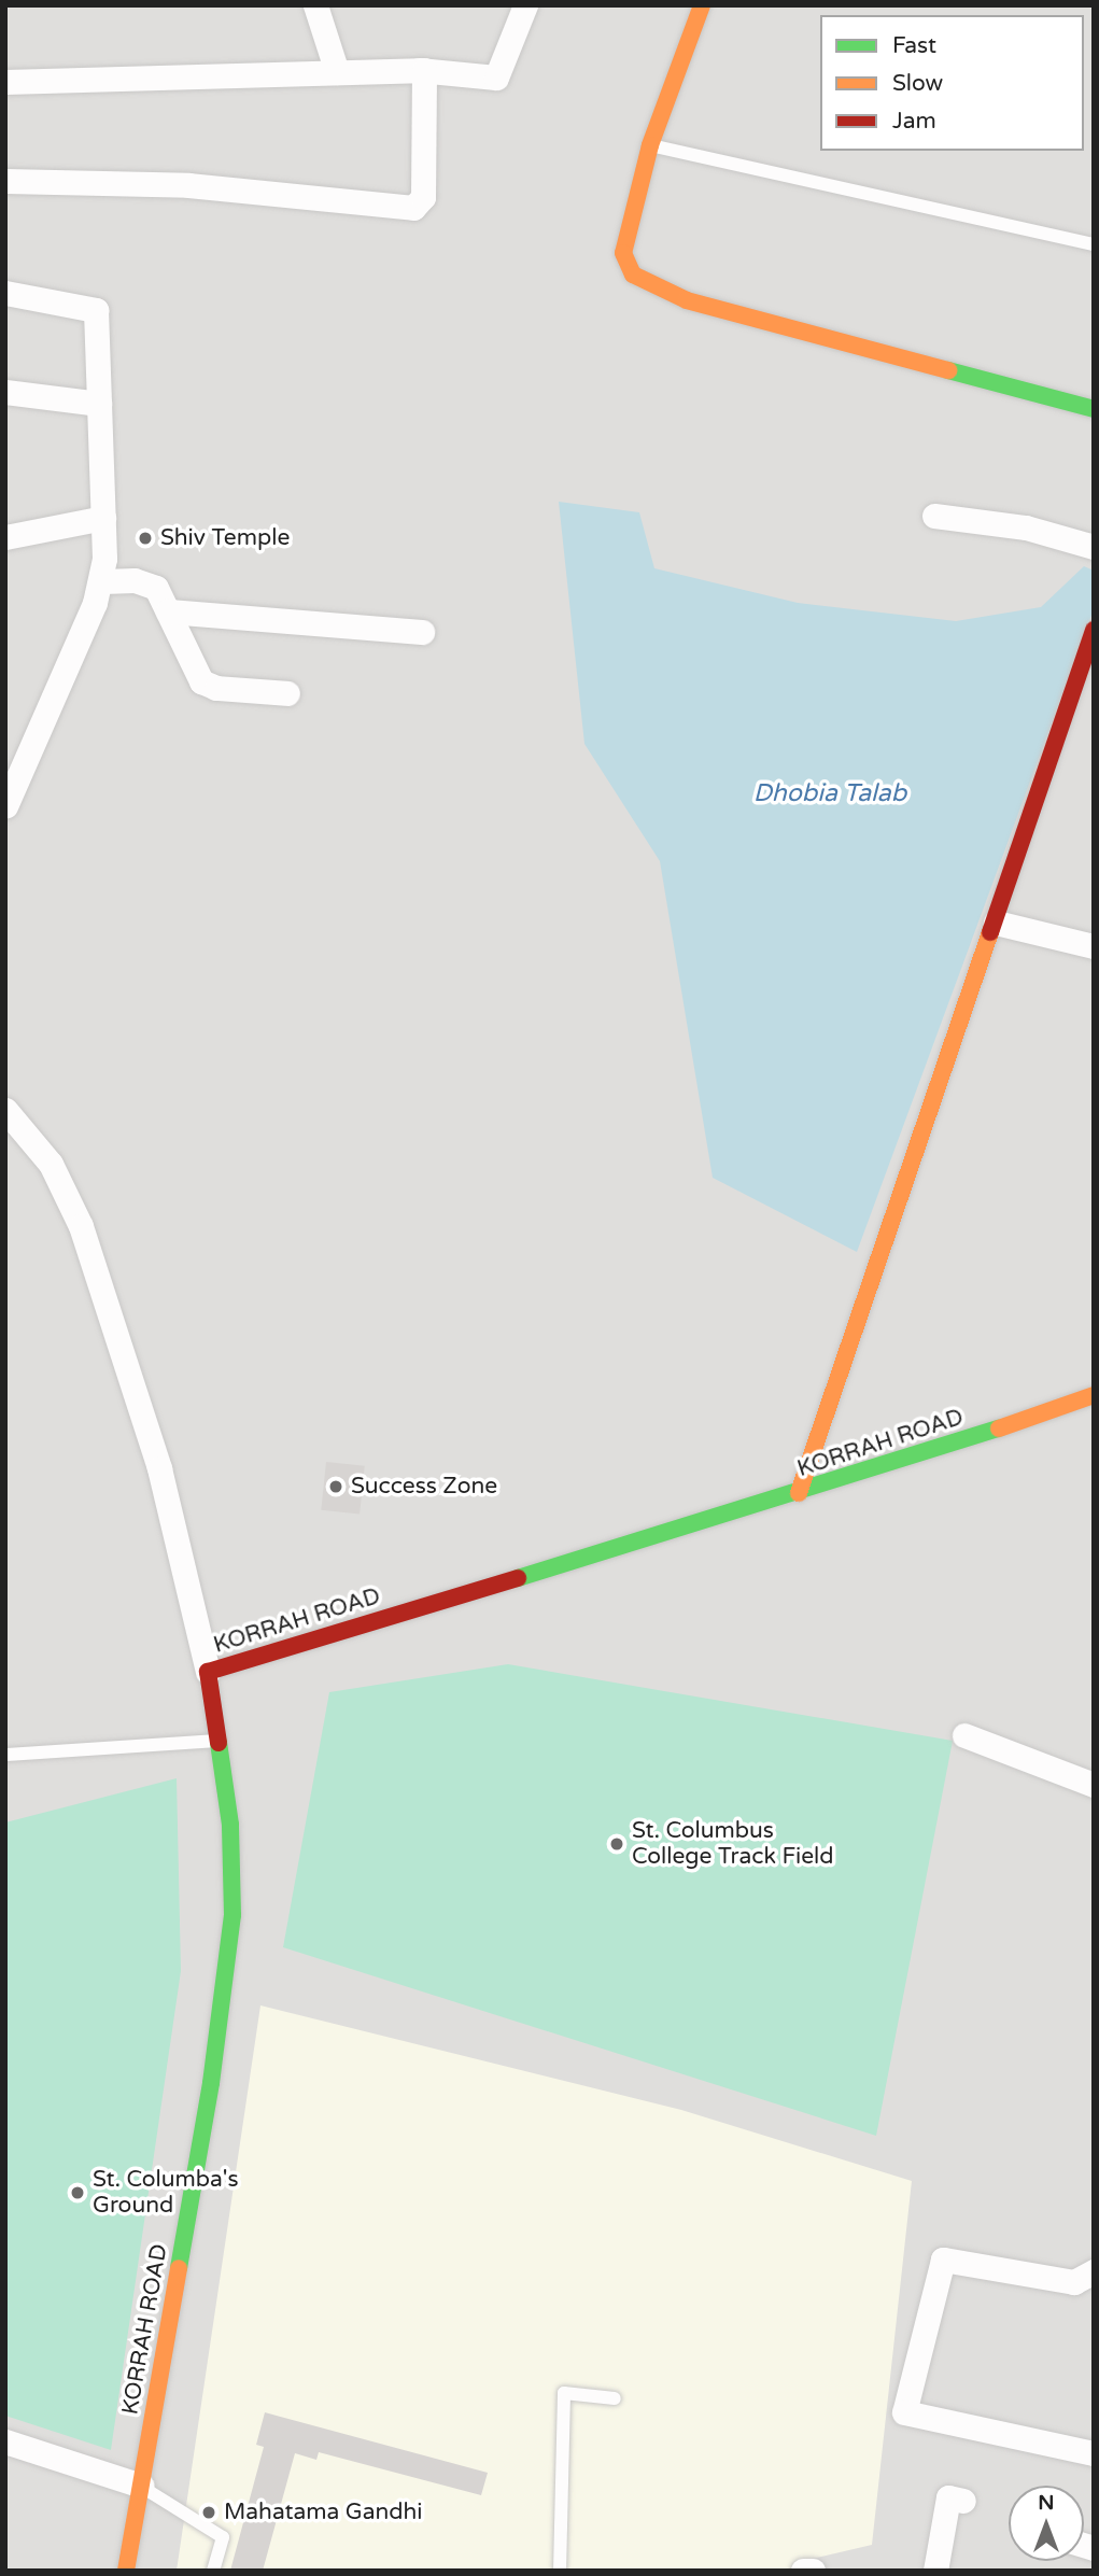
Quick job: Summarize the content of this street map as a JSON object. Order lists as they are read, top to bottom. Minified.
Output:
{"streets":{"main road":["KORRAH ROAD"]},"water":["Dhobia Talab"],"places":["Shiv Temple","Success Zone","St. Columbus College Track Field","St. Columba's Ground","Mahatama Gandhi"],"legend":["Fast","Slow","Jam"],"north":"top"}
